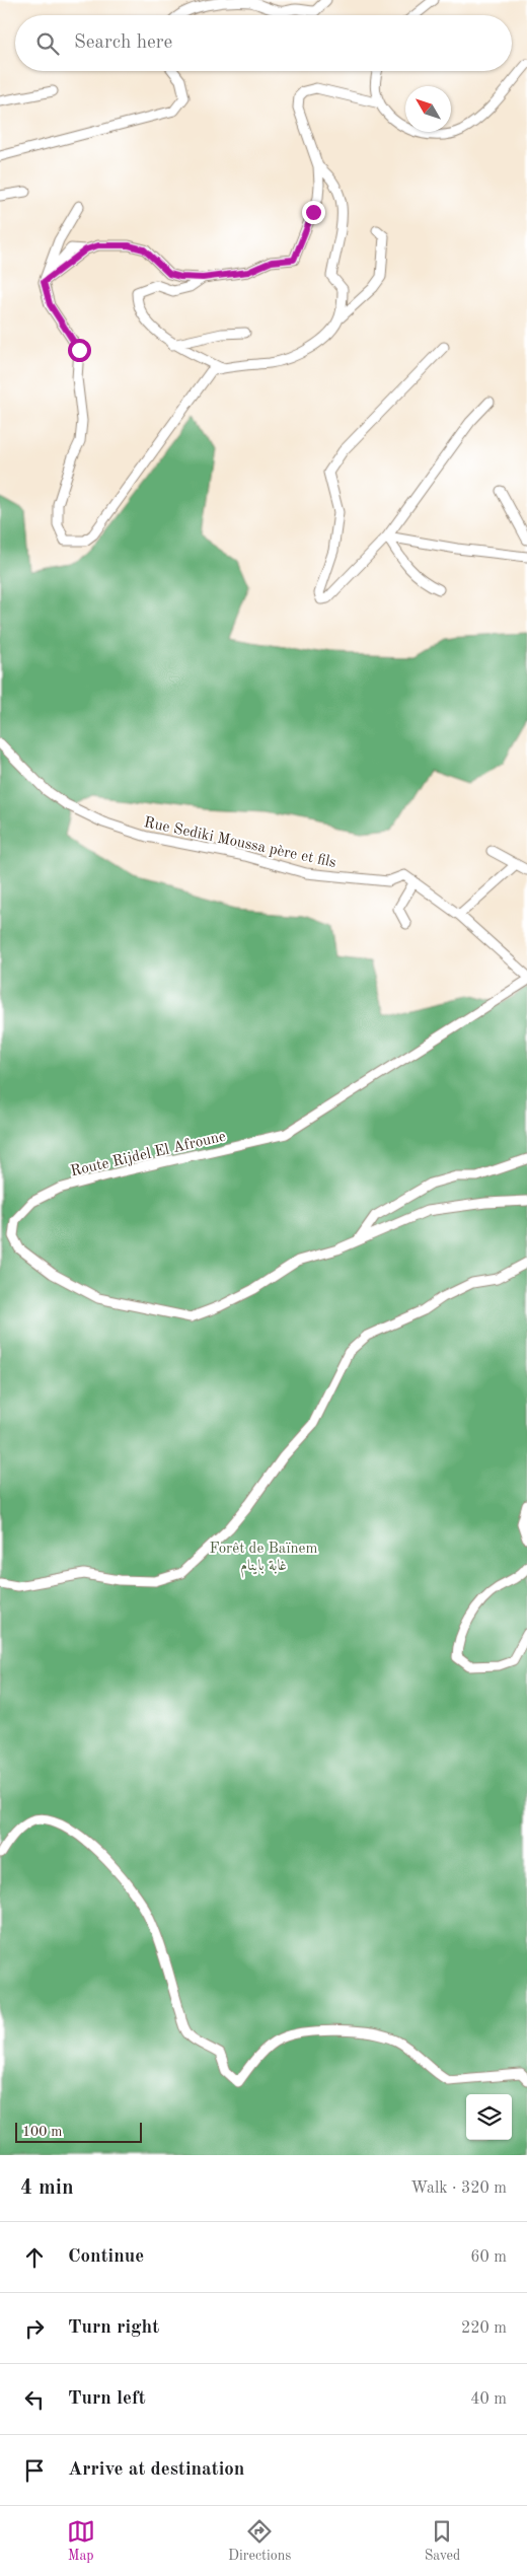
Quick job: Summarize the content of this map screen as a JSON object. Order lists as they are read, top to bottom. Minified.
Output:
{"streets":{"street":["Rue Sediki Moussa père et fils","Route Rijdel El Afroune"]},"parks":["Forêt de Baïnem غابة باينام"],"scale_bar":"100 m","north":"top left","page":{"search":"Search here","scale":"100 m","heading":["4 min","Walk · 320 m"],"list":[["Continue","60 m"],["Turn right","220 m"],["Turn left","40 m"],"Arrive at destination"],"nav":["Map","Directions","Saved"]}}
